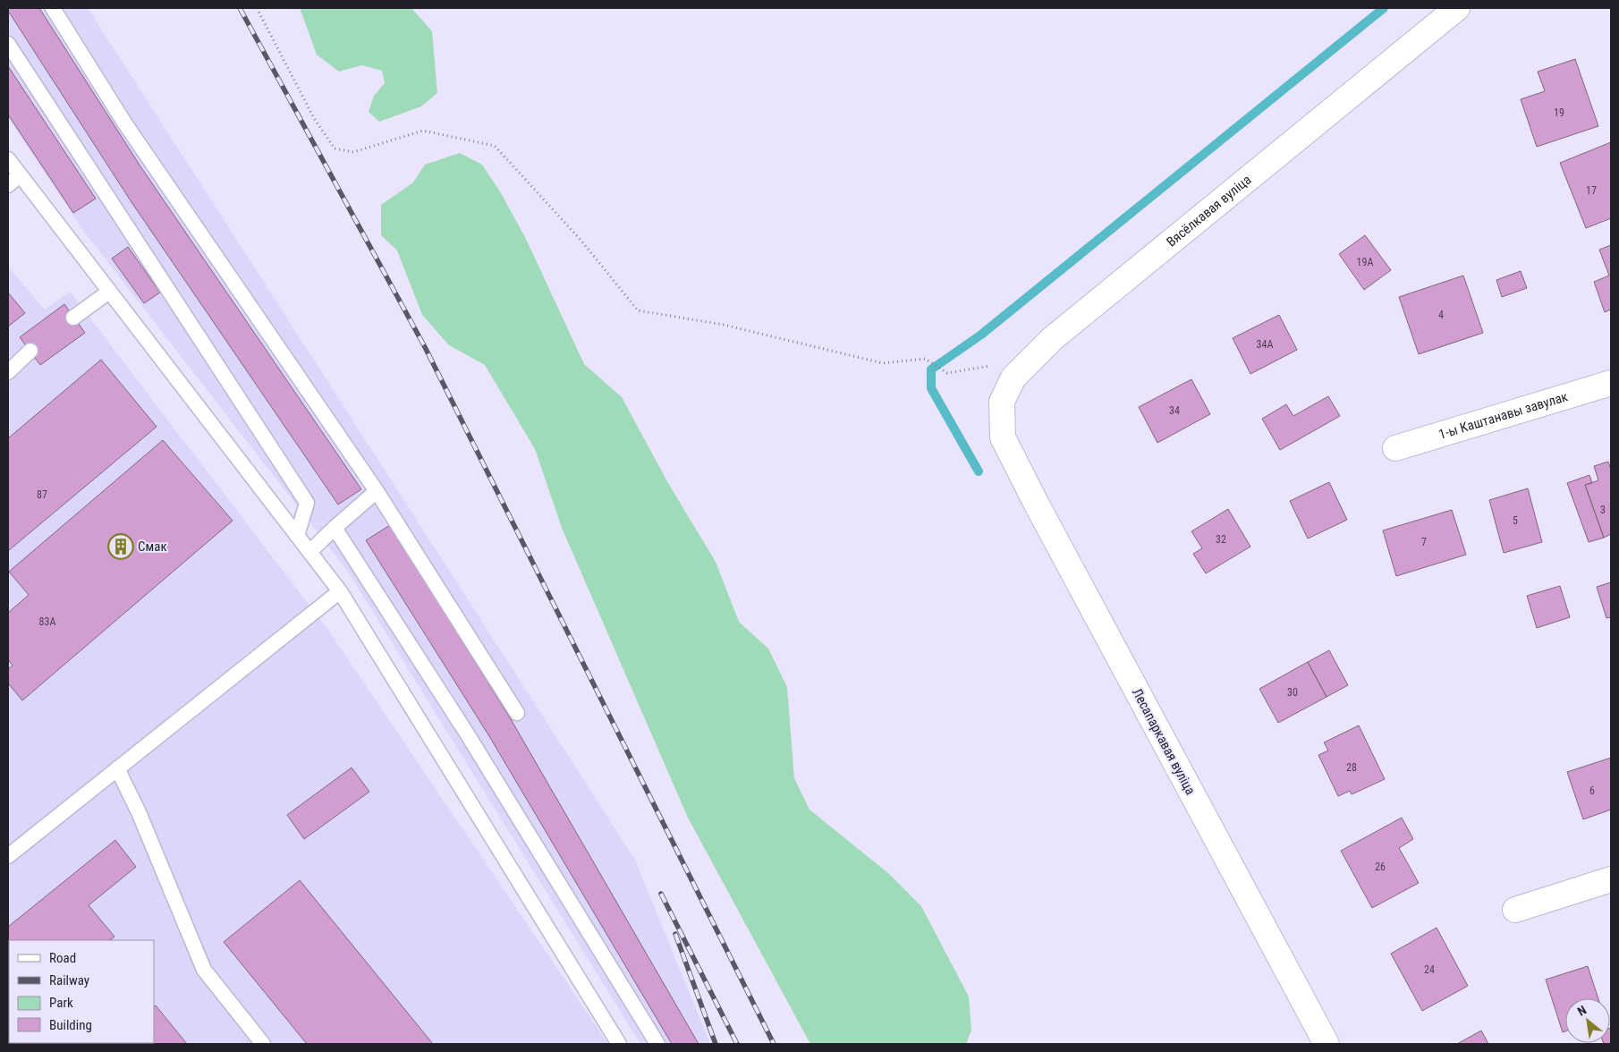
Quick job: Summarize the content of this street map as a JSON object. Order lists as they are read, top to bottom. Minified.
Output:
{"streets":{"street":["Вясёлкавая вуліца","1-ы Каштанавы завулак","Лесапаркавая вуліца"]},"crossings":[["Вясёлкавая вуліца","Лесапаркавая вуліца"]],"places":{"building":["Смак"]},"house_numbers":["19","17","19А","4","34А","34","87","3","5","32","7","83А","30","28","6","26","24"],"legend":["Road","Railway","Park","Building"],"north":"top left"}
